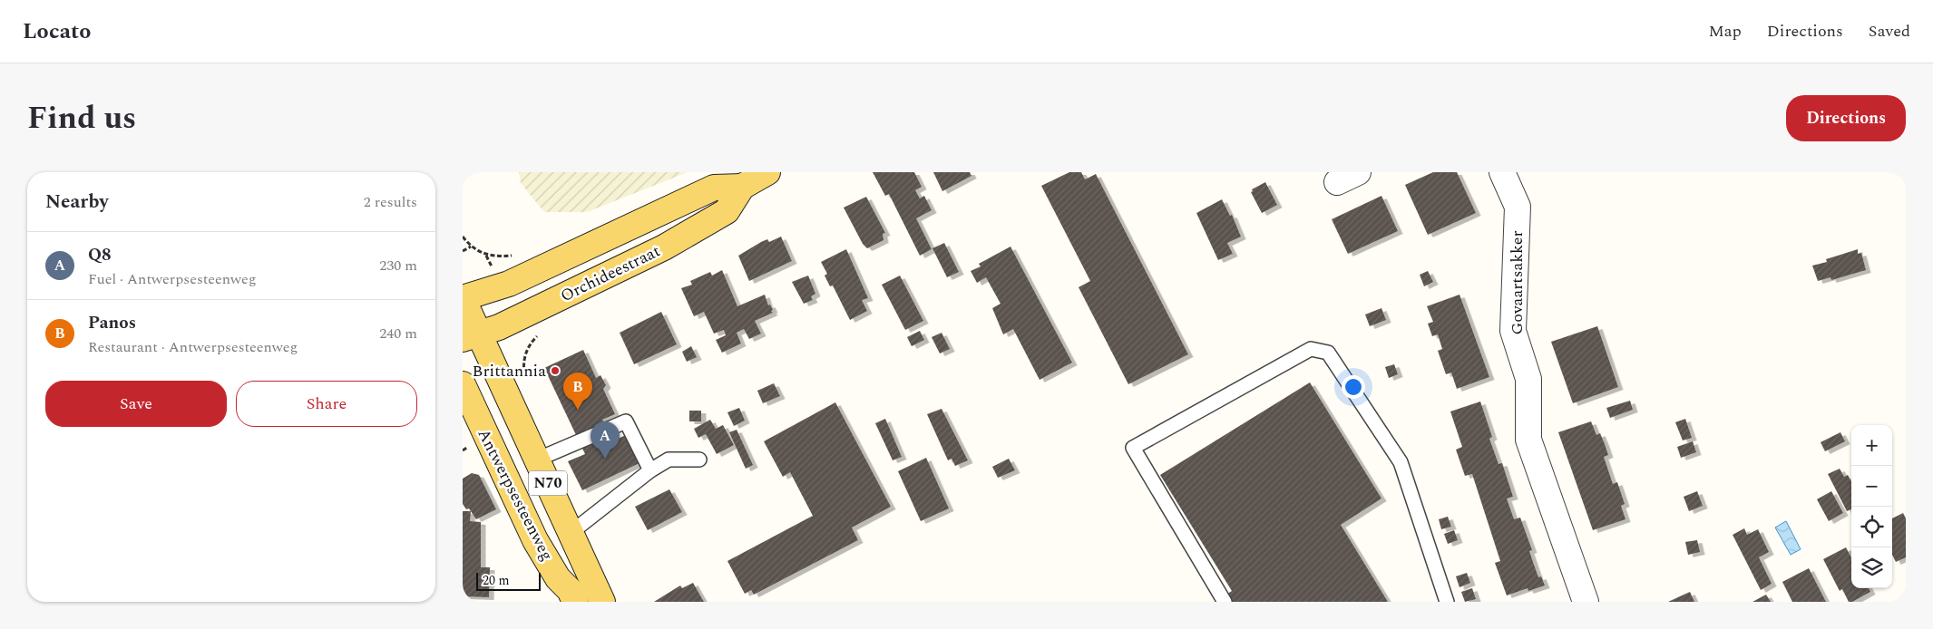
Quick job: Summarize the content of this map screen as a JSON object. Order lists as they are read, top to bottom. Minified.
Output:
{"streets":{"main road":["Orchideestraat","N70","Antwerpsesteenweg"],"street":["Govaartsakker"]},"crossings":[["Orchideestraat","Antwerpsesteenweg"]],"places":["Brittannia"],"scale_bar":"20 m","page":{"header":"Locato","nav":["Map","Directions","Saved"],"title":"Find us","buttons":["Directions",["Save","Share"]],"heading":["Nearby","2 results"],"list":[{"mark":"A","name":"Q8","note":"Fuel · Antwerpsesteenweg","value":"230 m"},{"mark":"B","name":"Panos","note":"Restaurant · Antwerpsesteenweg","value":"240 m"}],"pins":["B","A"],"map_buttons":["+","−"],"scale":"20 m"}}
